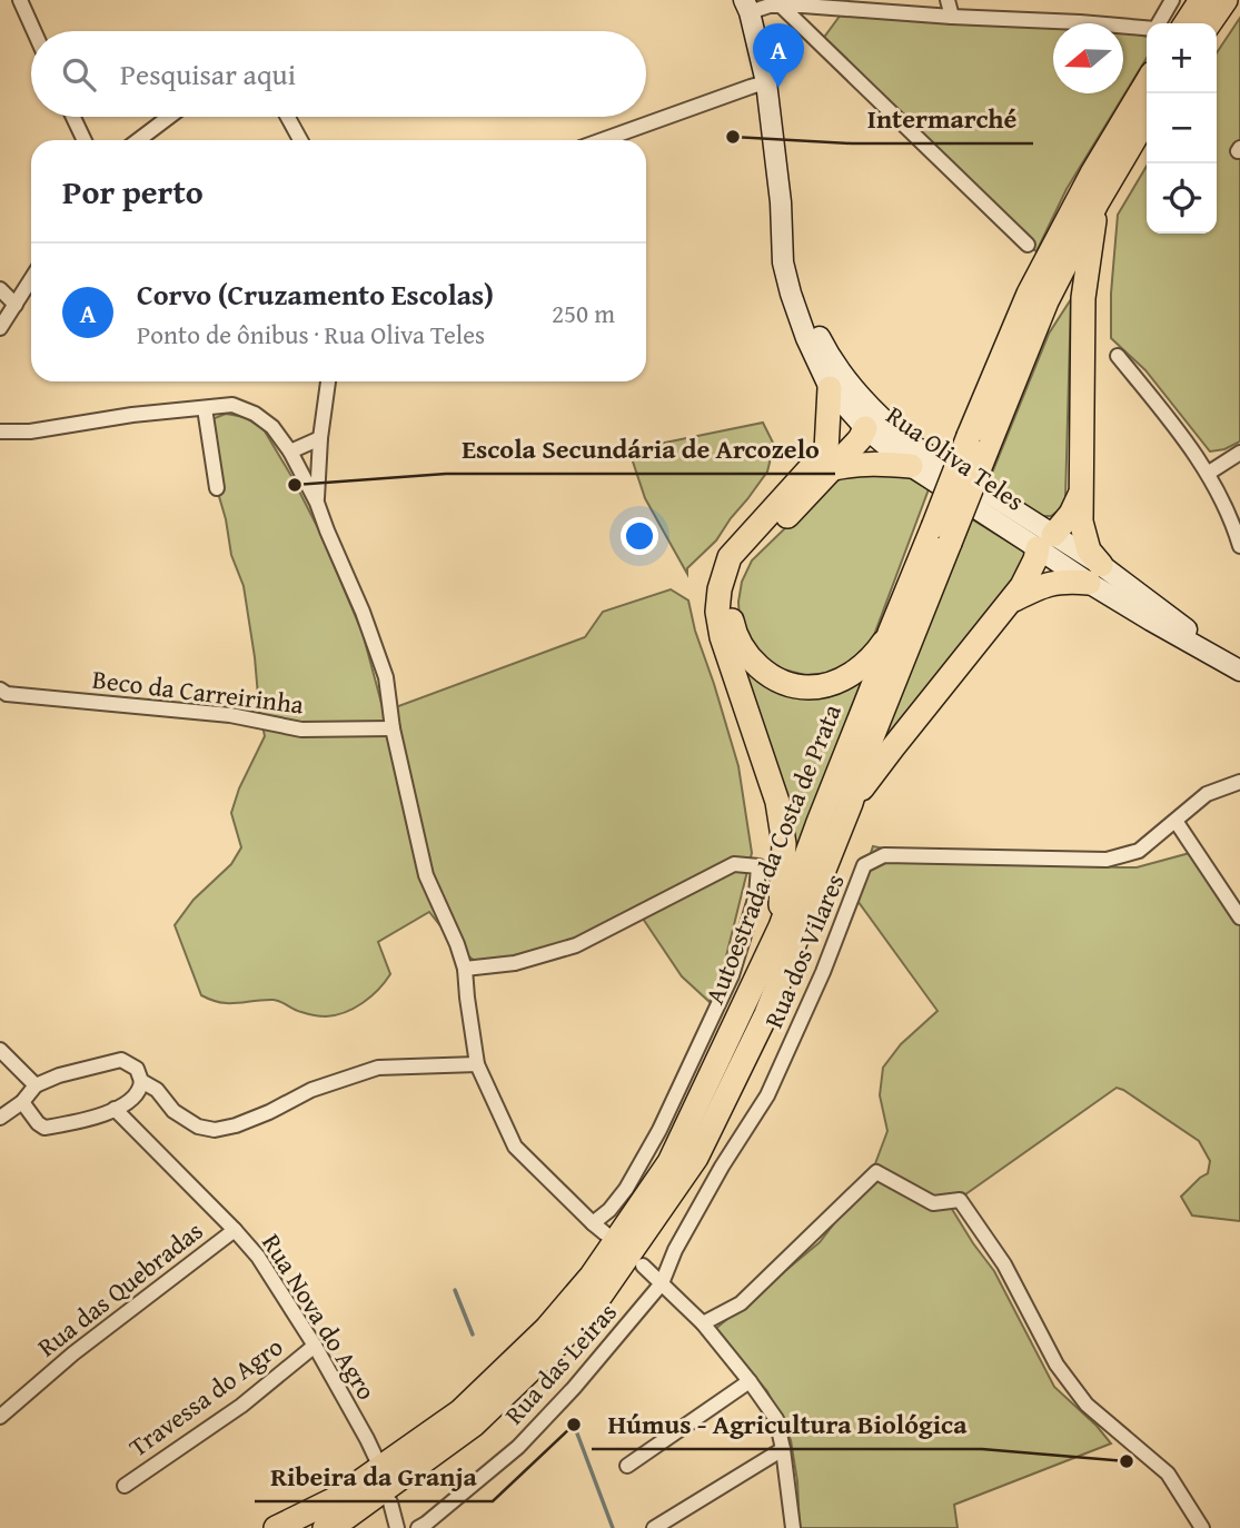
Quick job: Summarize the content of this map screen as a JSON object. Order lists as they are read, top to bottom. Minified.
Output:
{"streets":{"highway":["Autoestrada da Costa de Prata"],"main road":["Rua Oliva Teles"],"street":["Beco da Carreirinha","Rua dos Vilares","Rua das Quebradas","Rua Nova do Agro","Rua das Leiras","Travessa do Agro"]},"crossings":[["Rua dos Vilares","Rua das Leiras"],["Rua das Quebradas","Rua Nova do Agro"],["Rua Nova do Agro","Travessa do Agro"]],"places":["Intermarché","Escola Secundária de Arcozelo","Ribeira da Granja","Húmus - Agricultura Biológica"],"north":"left","page":{"map_buttons":["+","−"],"pins":"A","search":"Pesquisar aqui","heading":"Por perto","list":[{"mark":"A","name":"Corvo (Cruzamento Escolas)","note":"Ponto de ônibus · Rua Oliva Teles","value":"250 m"}]}}
